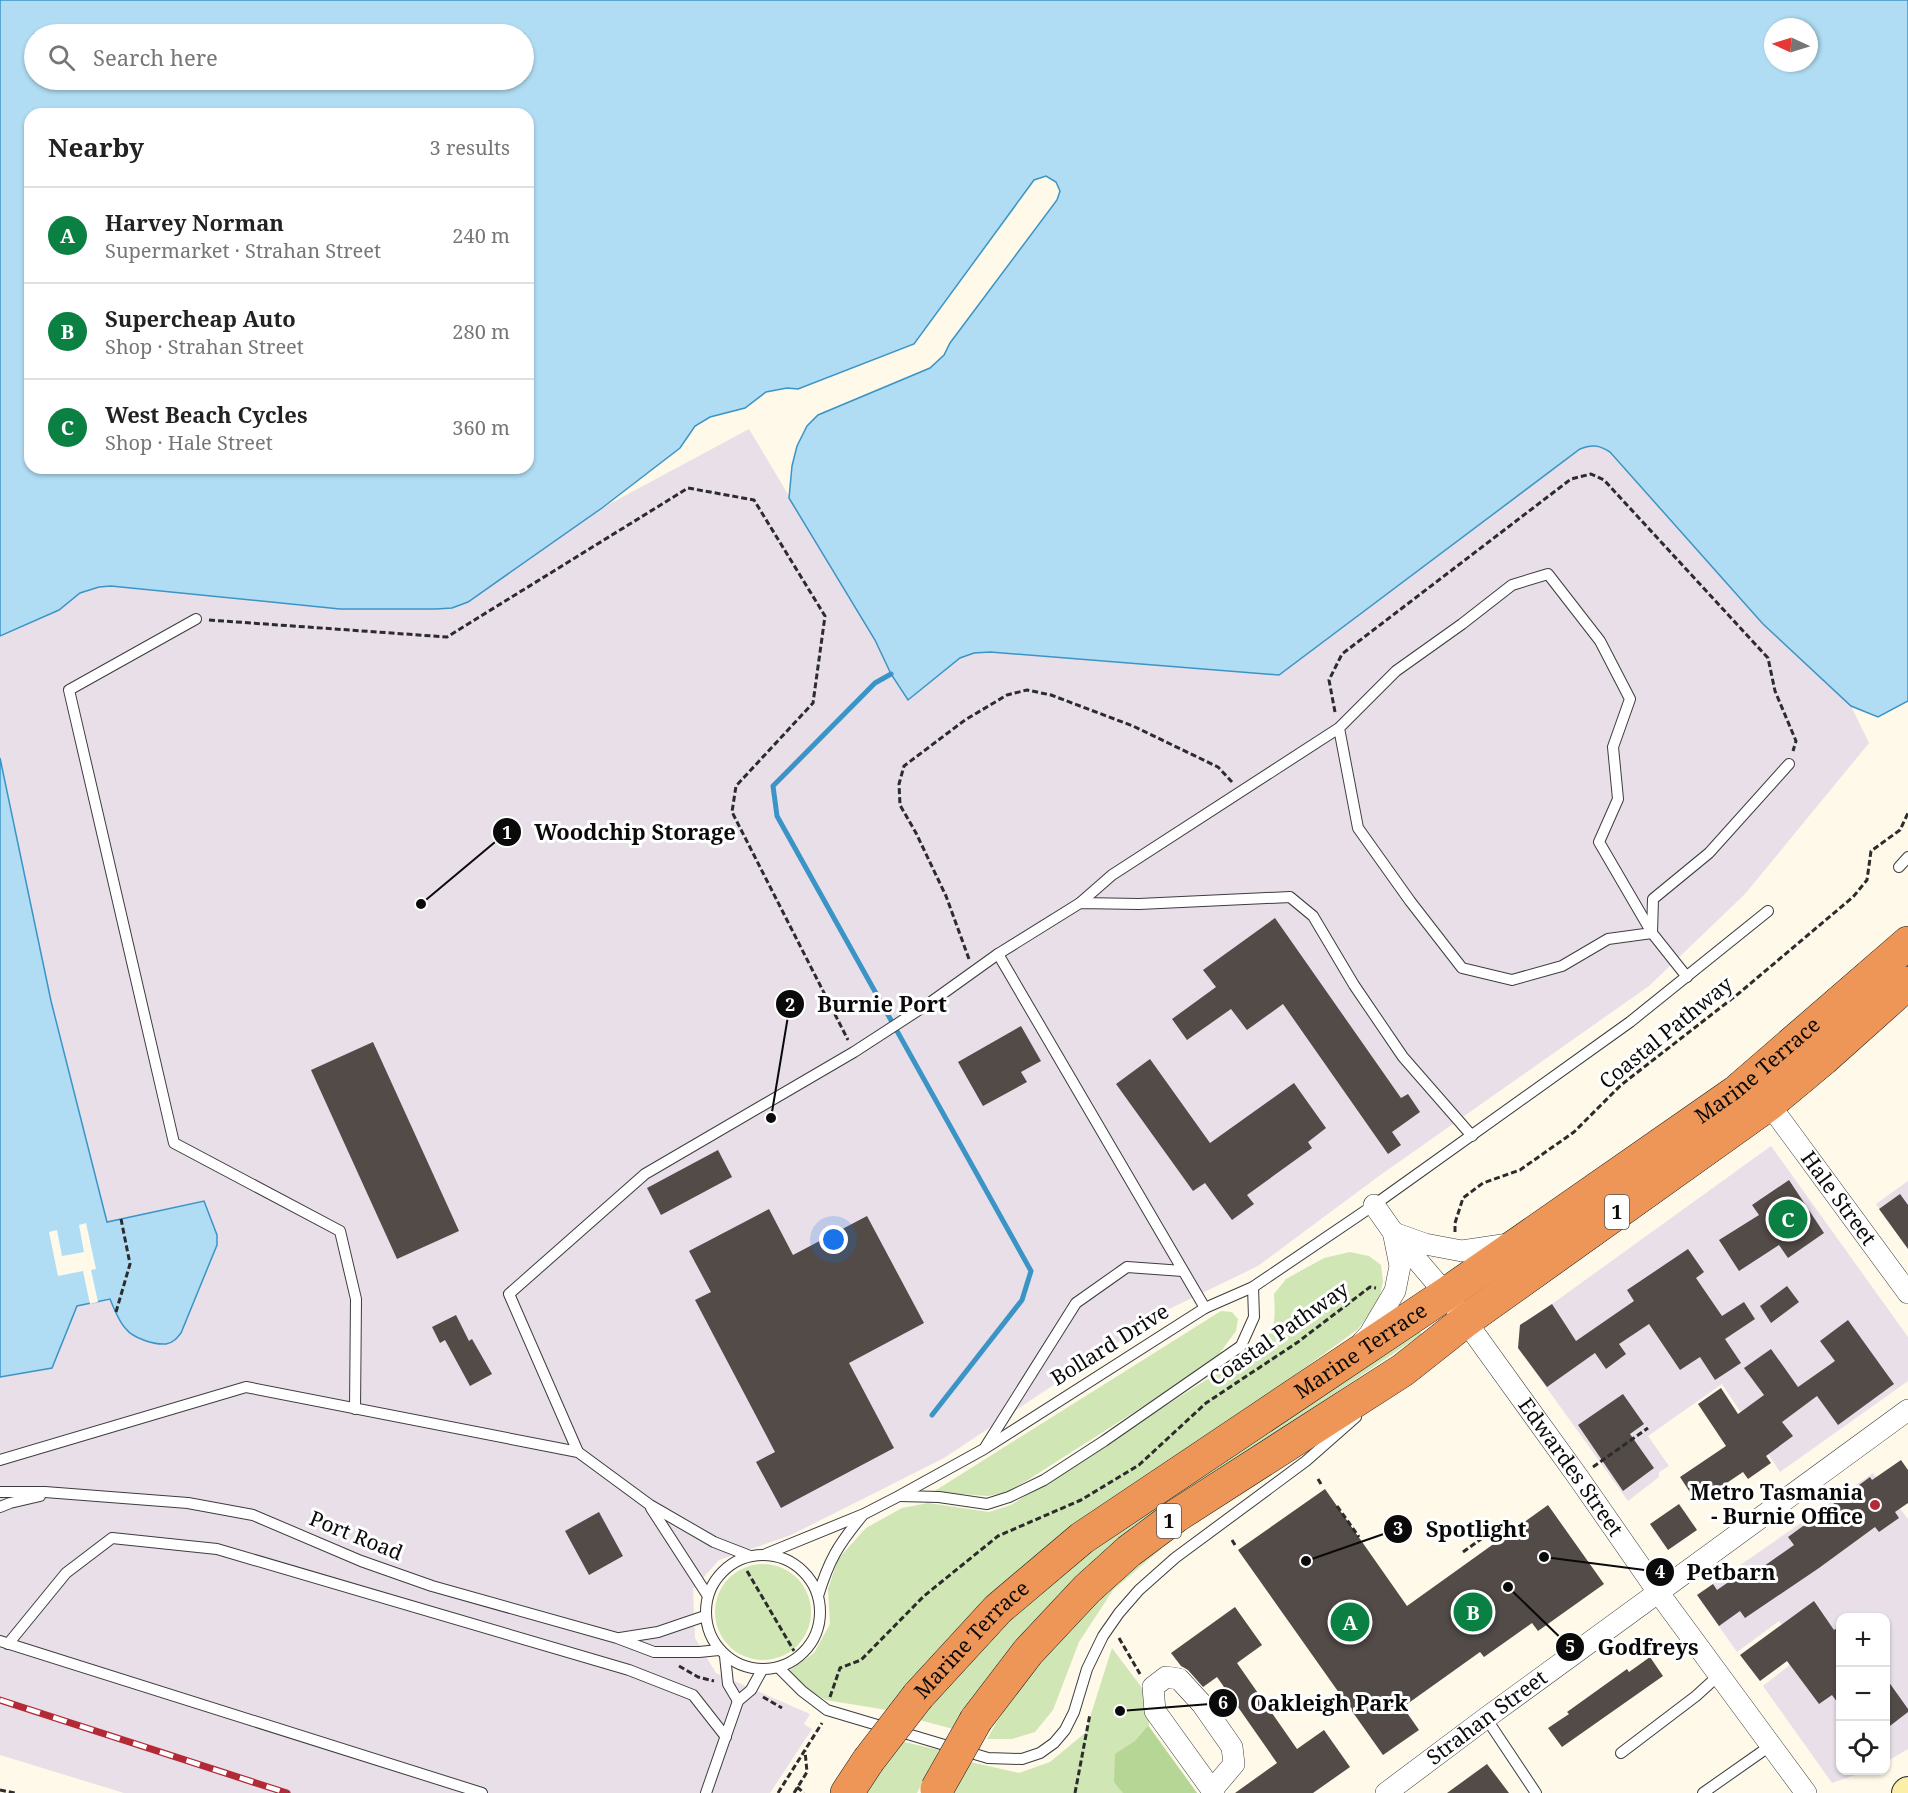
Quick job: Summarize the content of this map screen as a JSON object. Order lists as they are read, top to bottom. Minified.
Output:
{"streets":{"highway":["Marine Terrace","1"],"street":["Hale Street","Edwardes Street","Strahan Street"],"lane":["Bollard Drive","Port Road"],"path":["Coastal Pathway"]},"crossings":[["Marine Terrace","Hale Street"],["Marine Terrace","Edwardes Street"],["Bollard Drive","Edwardes Street"],["Bollard Drive","Port Road"],["Edwardes Street","Strahan Street"]],"places":["Woodchip Storage","Burnie Port","Metro Tasmania - Burnie Office","Petbarn","Spotlight","Godfreys","Oakleigh Park"],"north":"left","page":{"search":"Search here","heading":["Nearby","3 results"],"list":[{"mark":"A","name":"Harvey Norman","note":"Supermarket · Strahan Street","value":"240 m"},{"mark":"B","name":"Supercheap Auto","note":"Shop · Strahan Street","value":"280 m"},{"mark":"C","name":"West Beach Cycles","note":"Shop · Hale Street","value":"360 m"}],"pins":["C","B","A"],"map_buttons":["+","−"]}}
